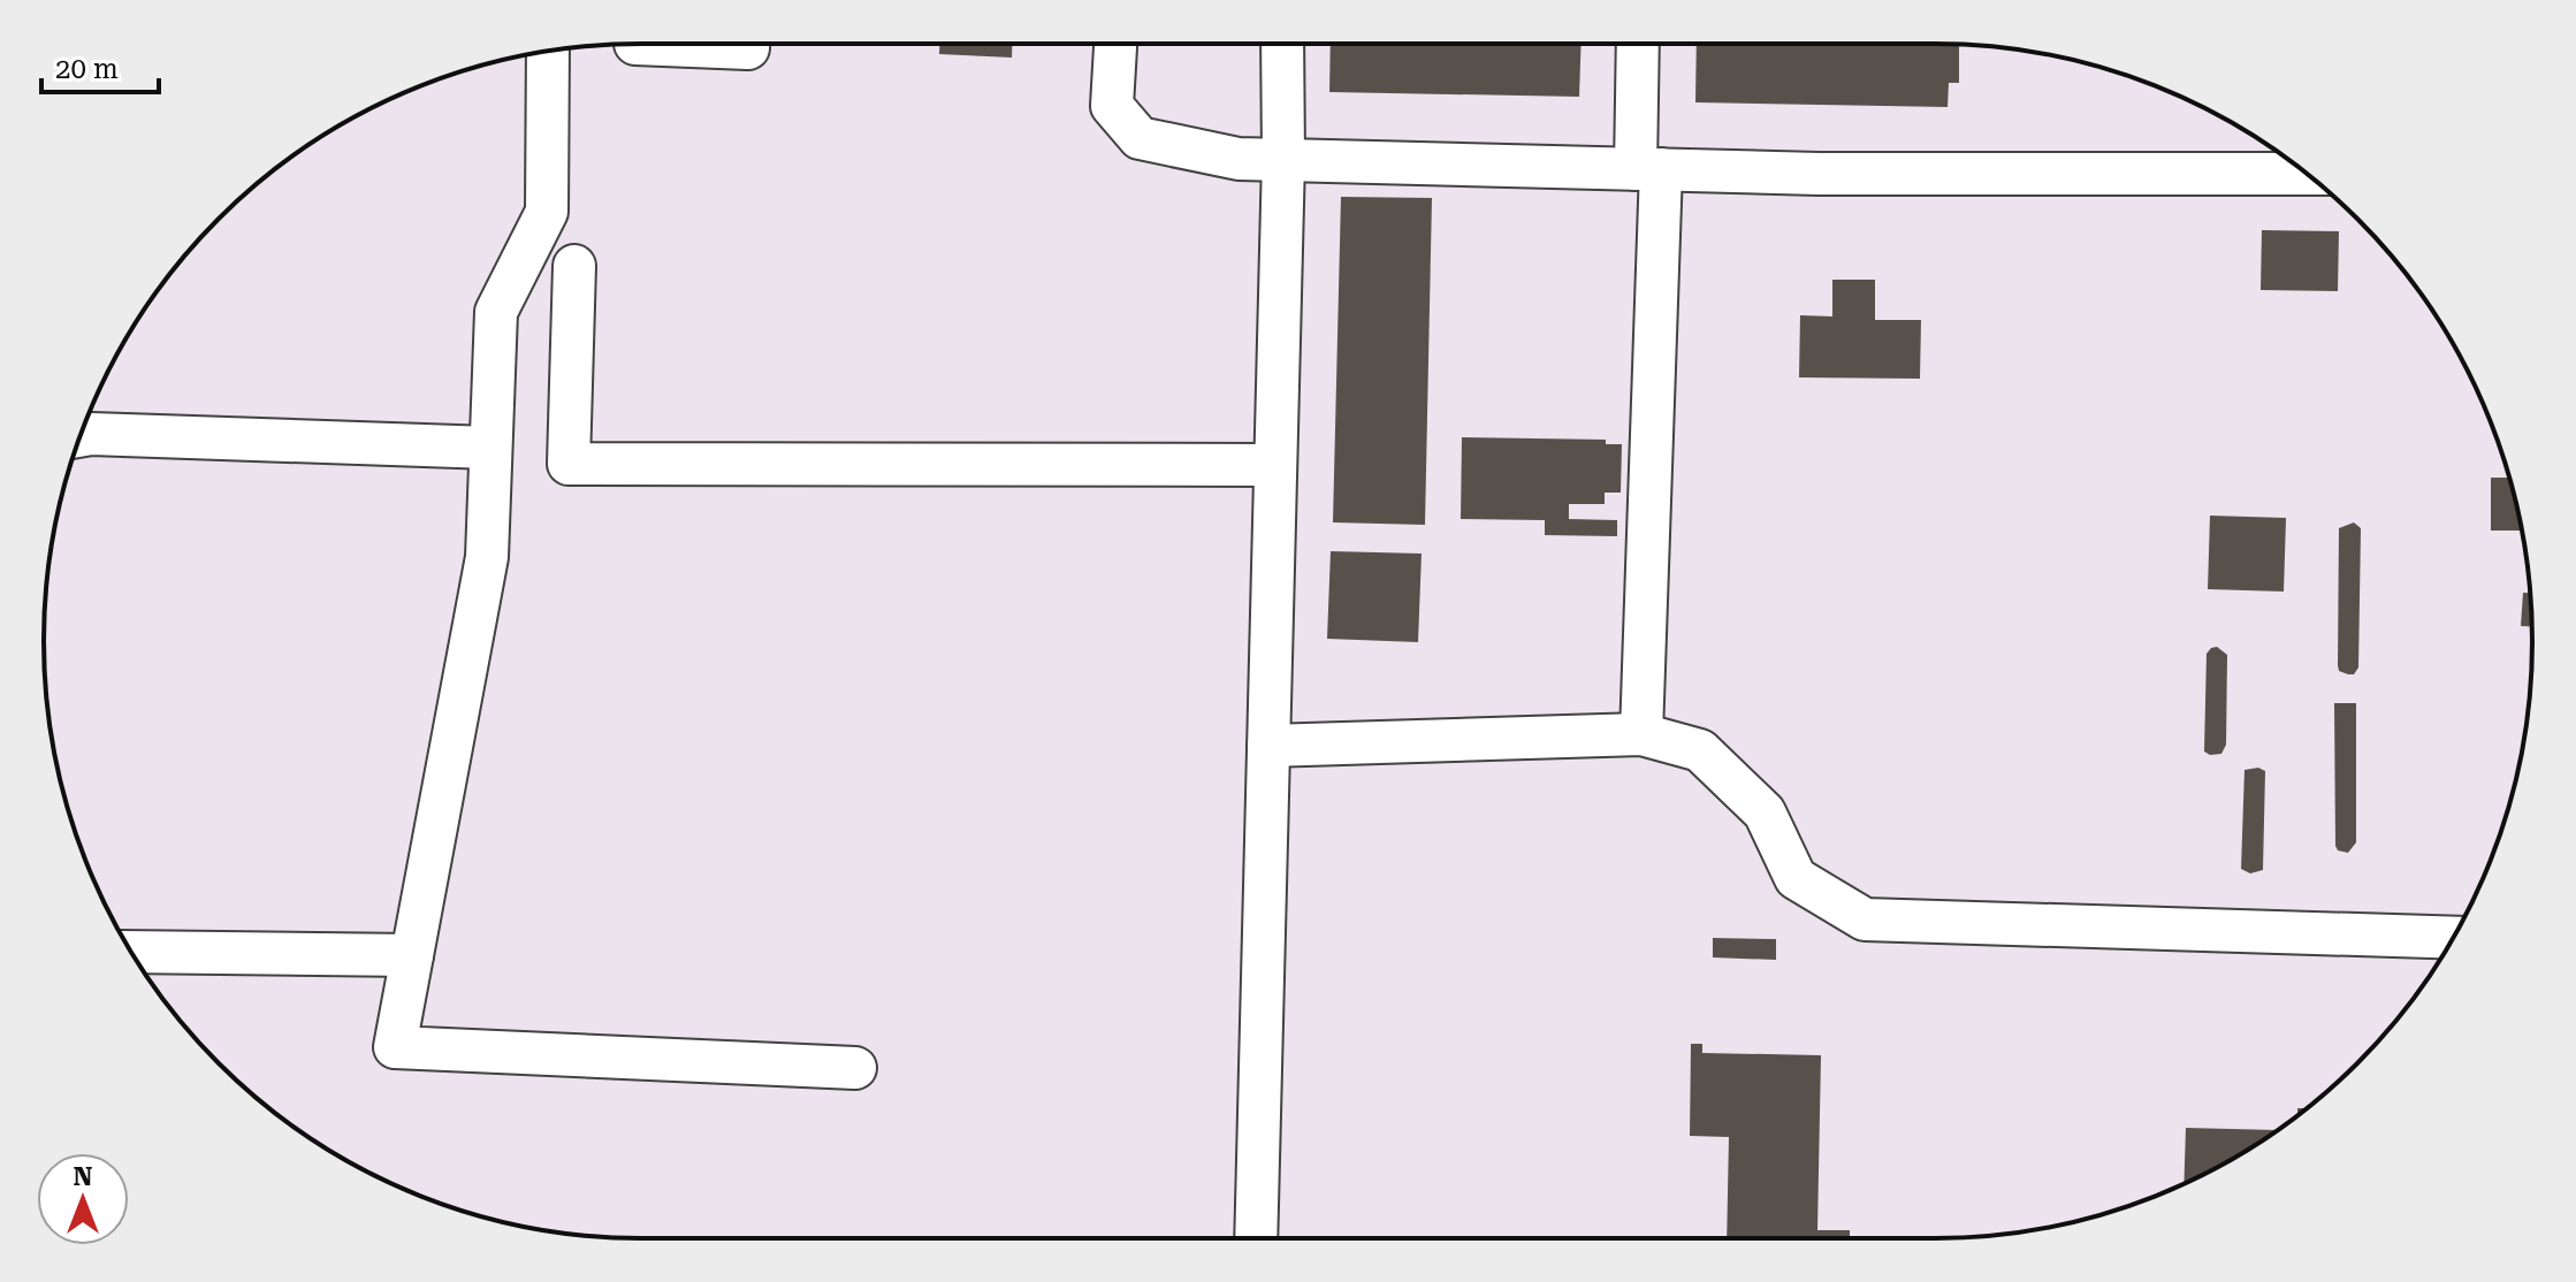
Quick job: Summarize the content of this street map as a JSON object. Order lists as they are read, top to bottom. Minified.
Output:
{"scale_bar":"20 m","north":"top"}
